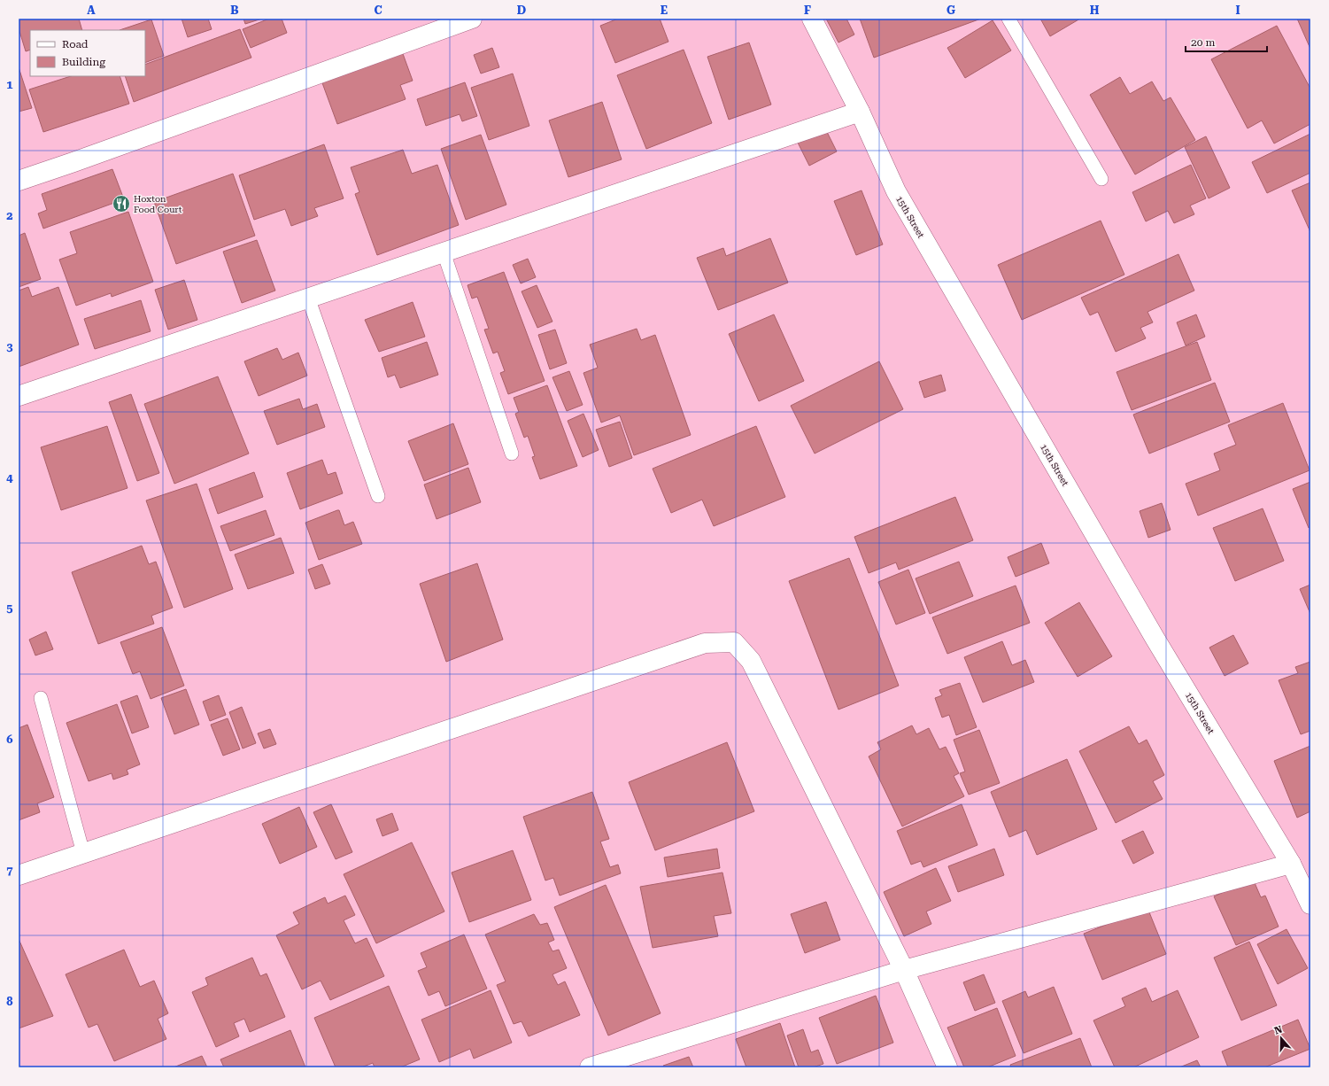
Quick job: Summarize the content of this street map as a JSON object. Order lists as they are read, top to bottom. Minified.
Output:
{"streets":{"street":["15th Street"]},"places":{"restaurant":["Hoxton Food Court"]},"legend":["Road","Building"],"scale_bar":"20 m","north":"top","grid":{"columns":["A","B","C","D","E","F","G","H","I"],"rows":["1","2","3","4","5","6","7","8"]}}
